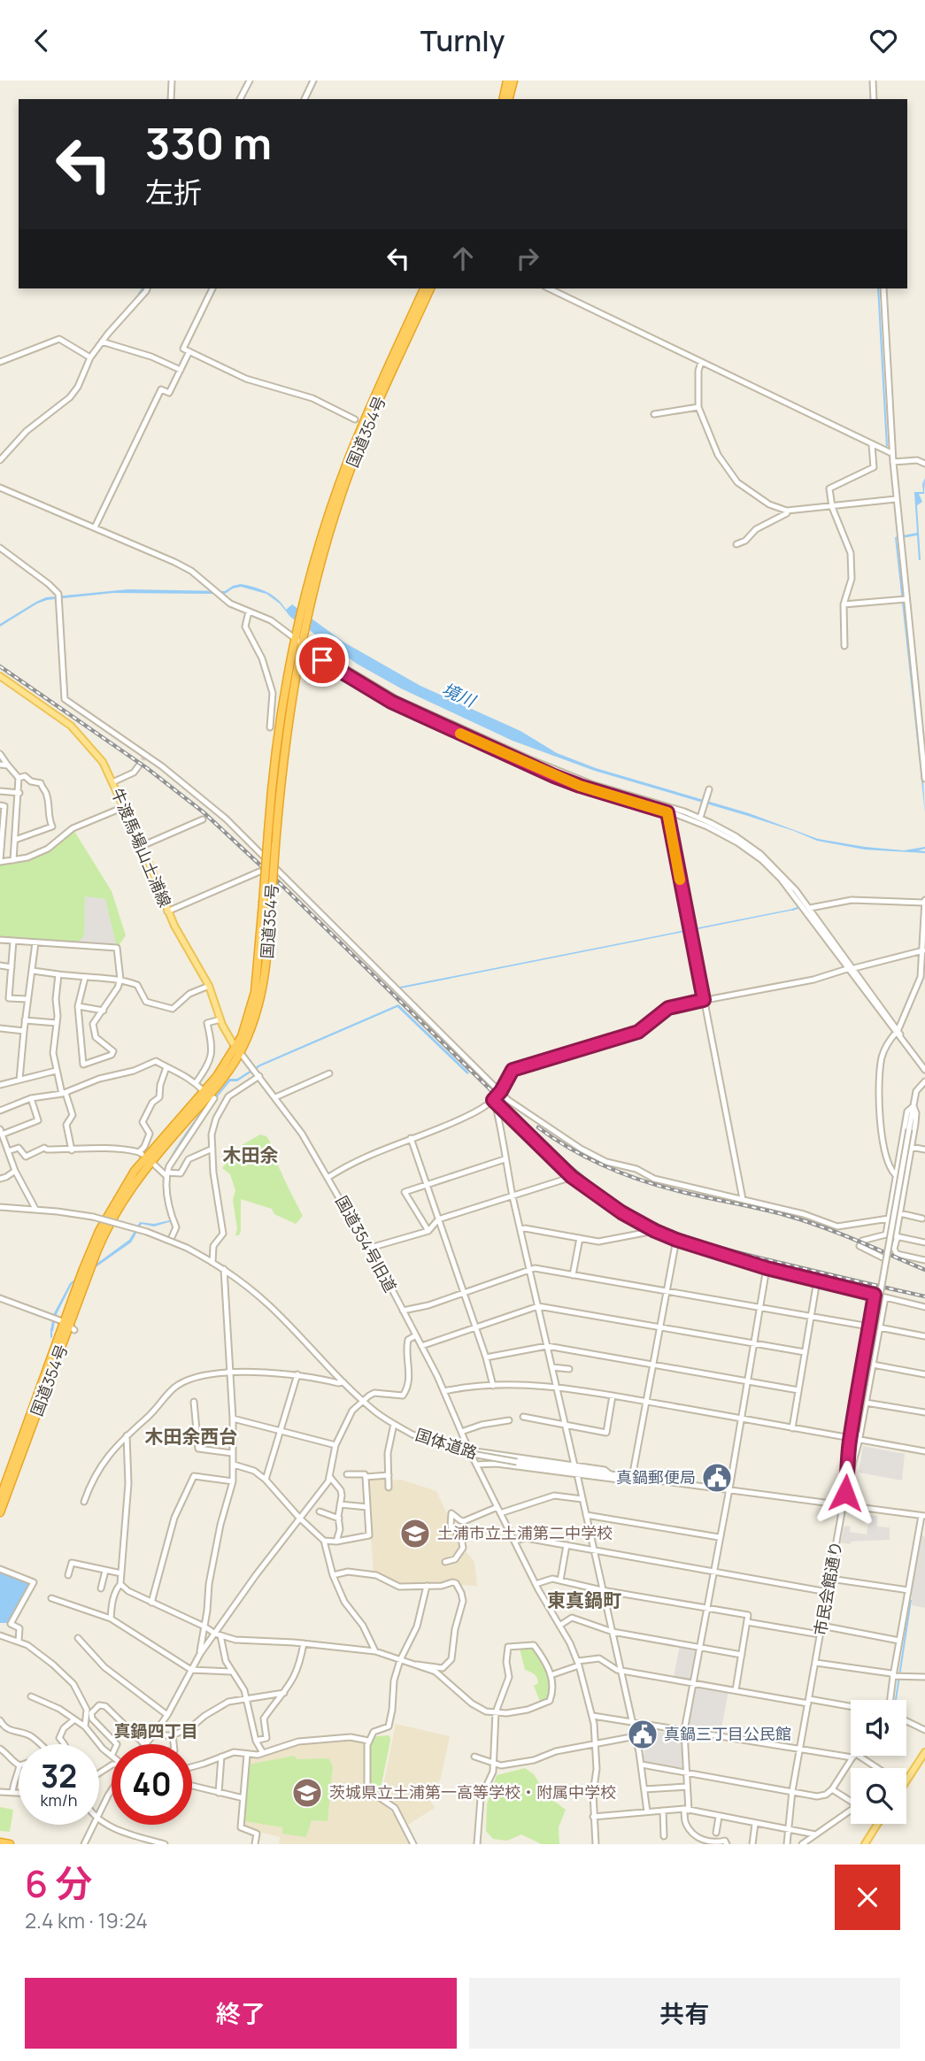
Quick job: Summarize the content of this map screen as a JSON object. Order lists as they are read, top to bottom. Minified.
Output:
{"streets":{"highway":["国道354号"],"main road":["牛渡馬場山土浦線"],"street":["国道354号旧道","国体道路","市民会館通り"]},"crossings":[["国道354号","牛渡馬場山土浦線"],["国道354号","国道354号旧道"],["牛渡馬場山土浦線","国道354号旧道"],["国体道路","市民会館通り"]],"districts":["木田余","木田余西台","東真鍋町","真鍋四丁目"],"water":["境川"],"places":{"public building":["真鍋郵便局","真鍋三丁目公民館"],"school or university":["土浦市立土浦第二中学校","茨城県立土浦第一高等学校・附属中学校"]},"page":{"header":"Turnly","turn":["330 m","左折"],"speed":"32 km/h","limit":"40","heading":["6 分","2.4 km · 19:24"],"buttons":["終了","共有"]}}
